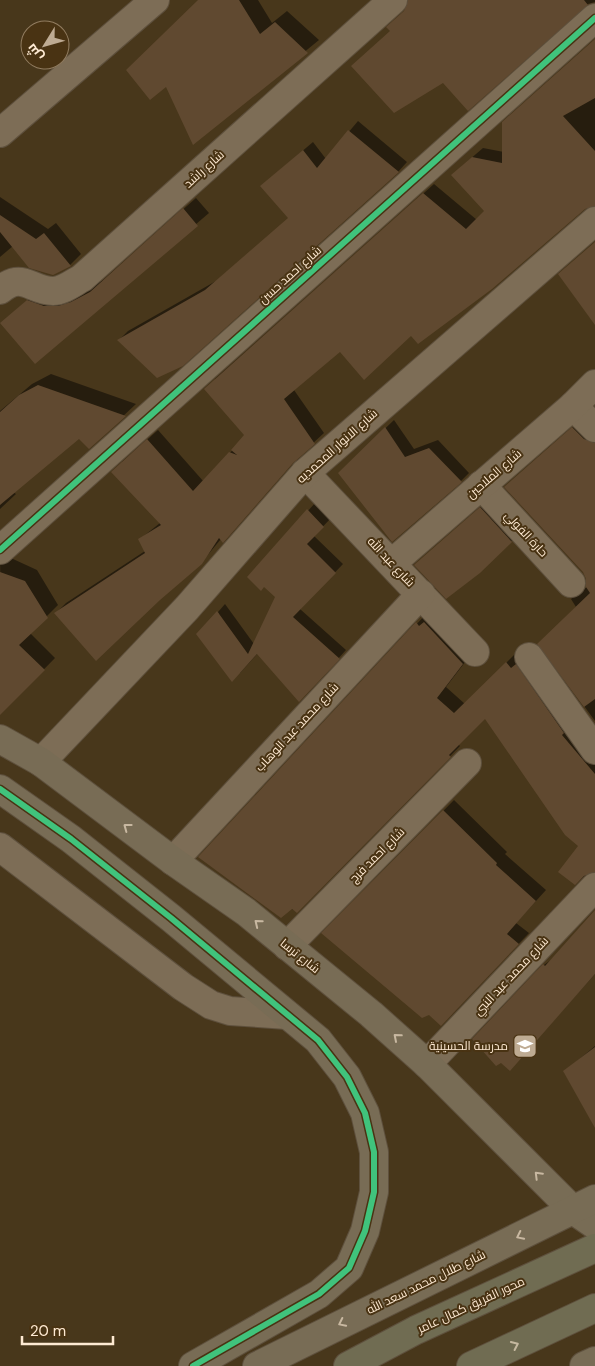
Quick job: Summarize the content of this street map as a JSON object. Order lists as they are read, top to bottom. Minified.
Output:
{"streets":{"highway":["محور الفريق كمال عامر"],"street":["شارع راشد","شارع احمد حسن","شارع الانوار المحمديه","شارع الملاحين","حارة الفولي","شارع عبد الله","شارع محمد عبد الوهاب","شارع احمد فرج","شارع ترسا","شارع محمد عبد النبي","شارع طلال محمد سعد الله"]},"crossings":[["شارع الانوار المحمديه","شارع عبد الله"],["شارع الانوار المحمديه","شارع ترسا"],["شارع الملاحين","حارة الفولي"],["شارع الملاحين","شارع عبد الله"],["شارع عبد الله","شارع محمد عبد الوهاب"],["شارع محمد عبد الوهاب","شارع ترسا"],["شارع احمد فرج","شارع ترسا"],["شارع ترسا","شارع محمد عبد النبي"],["شارع ترسا","شارع طلال محمد سعد الله"]],"one_way":["شارع طلال محمد سعد الله"],"places":{"school or university":["مدرسة الحسينية"]},"scale_bar":"20 m","north":"bottom left"}
